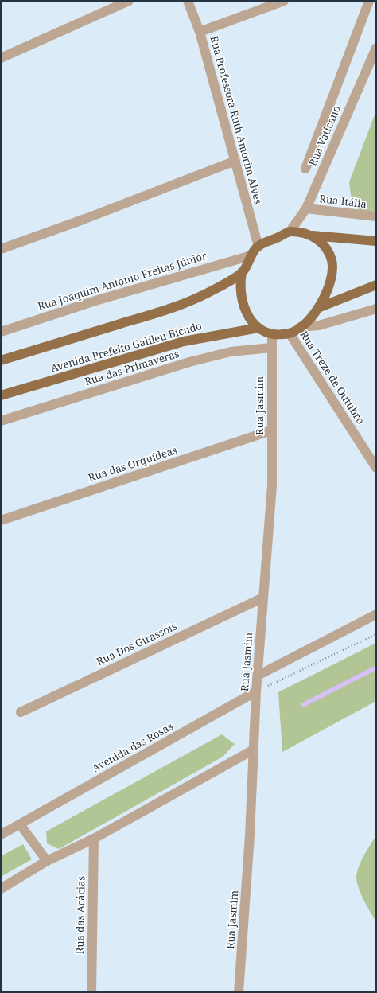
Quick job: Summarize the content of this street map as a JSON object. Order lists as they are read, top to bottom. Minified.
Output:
{"streets":{"main road":["Avenida Prefeito Galileu Bicudo"],"street":["Rua Professora Ruth Amorim Alves","Rua Vaticano","Rua Itália","Rua Joaquim Antonio Freitas Júnior","Rua das Primaveras","Rua Treze de Outubro","Rua Jasmim","Rua das Orquídeas","Rua Dos Girassóis","Avenida das Rosas","Rua das Acácias"]},"crossings":[["Rua Professora Ruth Amorim Alves","Rua Vaticano"],["Rua Professora Ruth Amorim Alves","Rua Joaquim Antonio Freitas Júnior"],["Rua Professora Ruth Amorim Alves","Avenida Prefeito Galileu Bicudo"],["Rua Professora Ruth Amorim Alves","Rua Treze de Outubro"],["Rua Professora Ruth Amorim Alves","Rua Jasmim"],["Rua Vaticano","Rua Itália"],["Rua Vaticano","Rua Joaquim Antonio Freitas Júnior"],["Rua Vaticano","Avenida Prefeito Galileu Bicudo"],["Rua Vaticano","Rua Treze de Outubro"],["Rua Vaticano","Rua Jasmim"],["Rua Joaquim Antonio Freitas Júnior","Avenida Prefeito Galileu Bicudo"],["Rua Joaquim Antonio Freitas Júnior","Rua Treze de Outubro"],["Rua Joaquim Antonio Freitas Júnior","Rua Jasmim"],["Avenida Prefeito Galileu Bicudo","Rua Treze de Outubro"],["Avenida Prefeito Galileu Bicudo","Rua Jasmim"],["Rua das Primaveras","Rua Jasmim"],["Rua Treze de Outubro","Rua Jasmim"],["Rua Jasmim","Rua das Orquídeas"],["Rua Jasmim","Rua Dos Girassóis"],["Rua Jasmim","Avenida das Rosas"]]}
